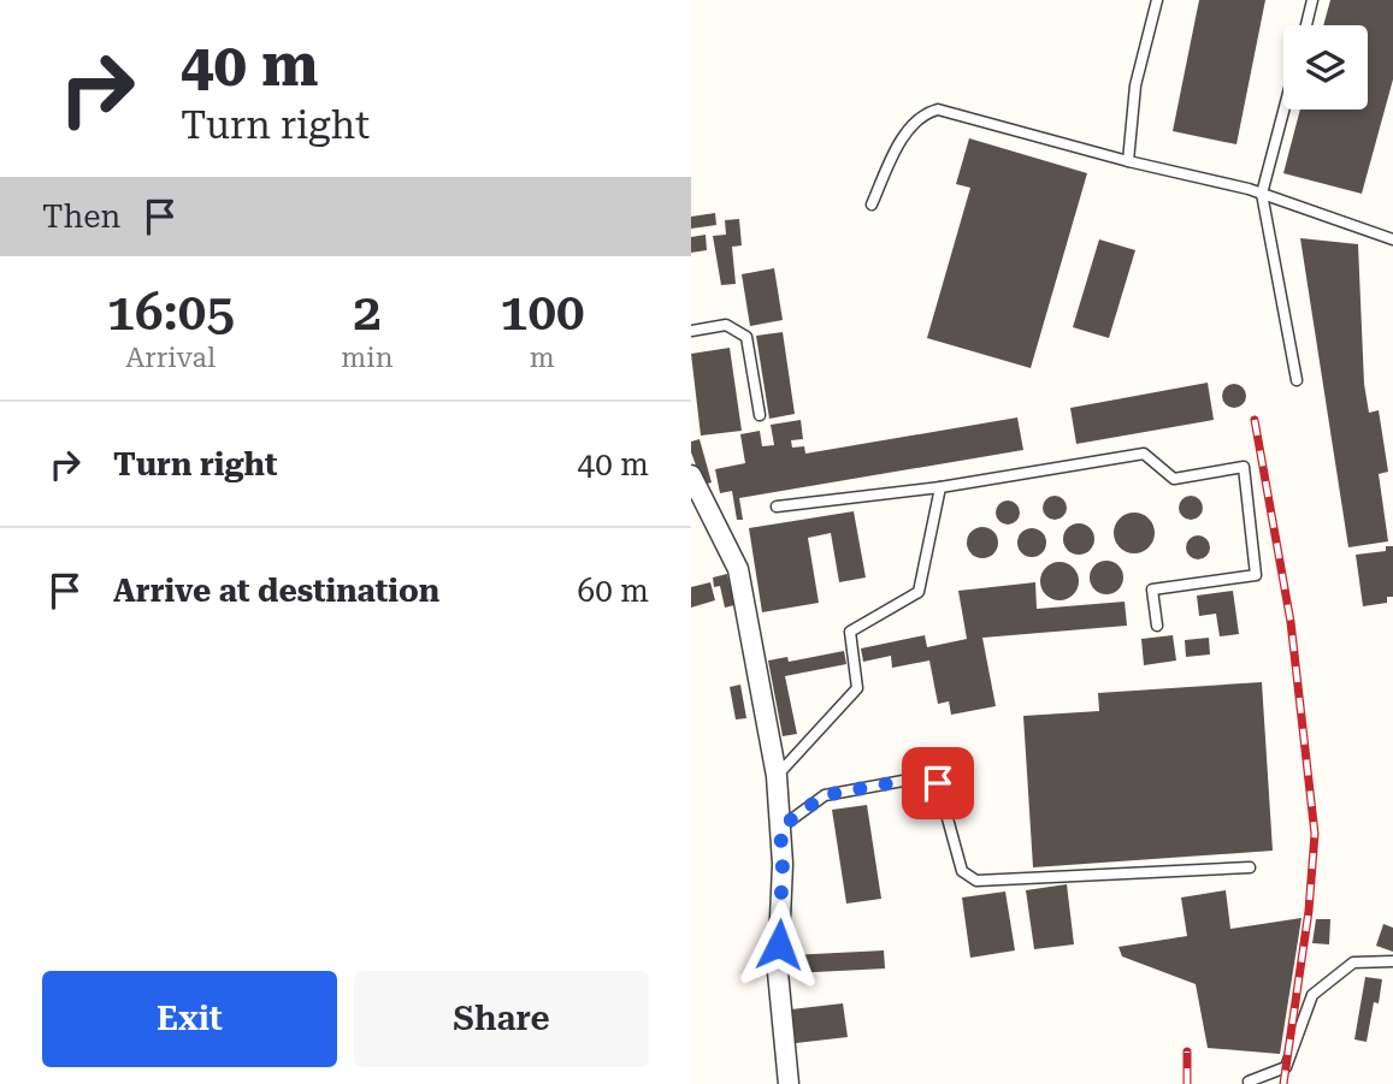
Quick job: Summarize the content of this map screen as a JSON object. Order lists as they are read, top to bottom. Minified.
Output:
{"page":{"turn":["40 m","Turn right"],"then":"Then","eta":["16:05","Arrival","2","min","100","m"],"list":[{"name":"Turn right","value":"40 m"},{"name":"Arrive at destination","value":"60 m"}],"buttons":["Exit","Share"]}}
